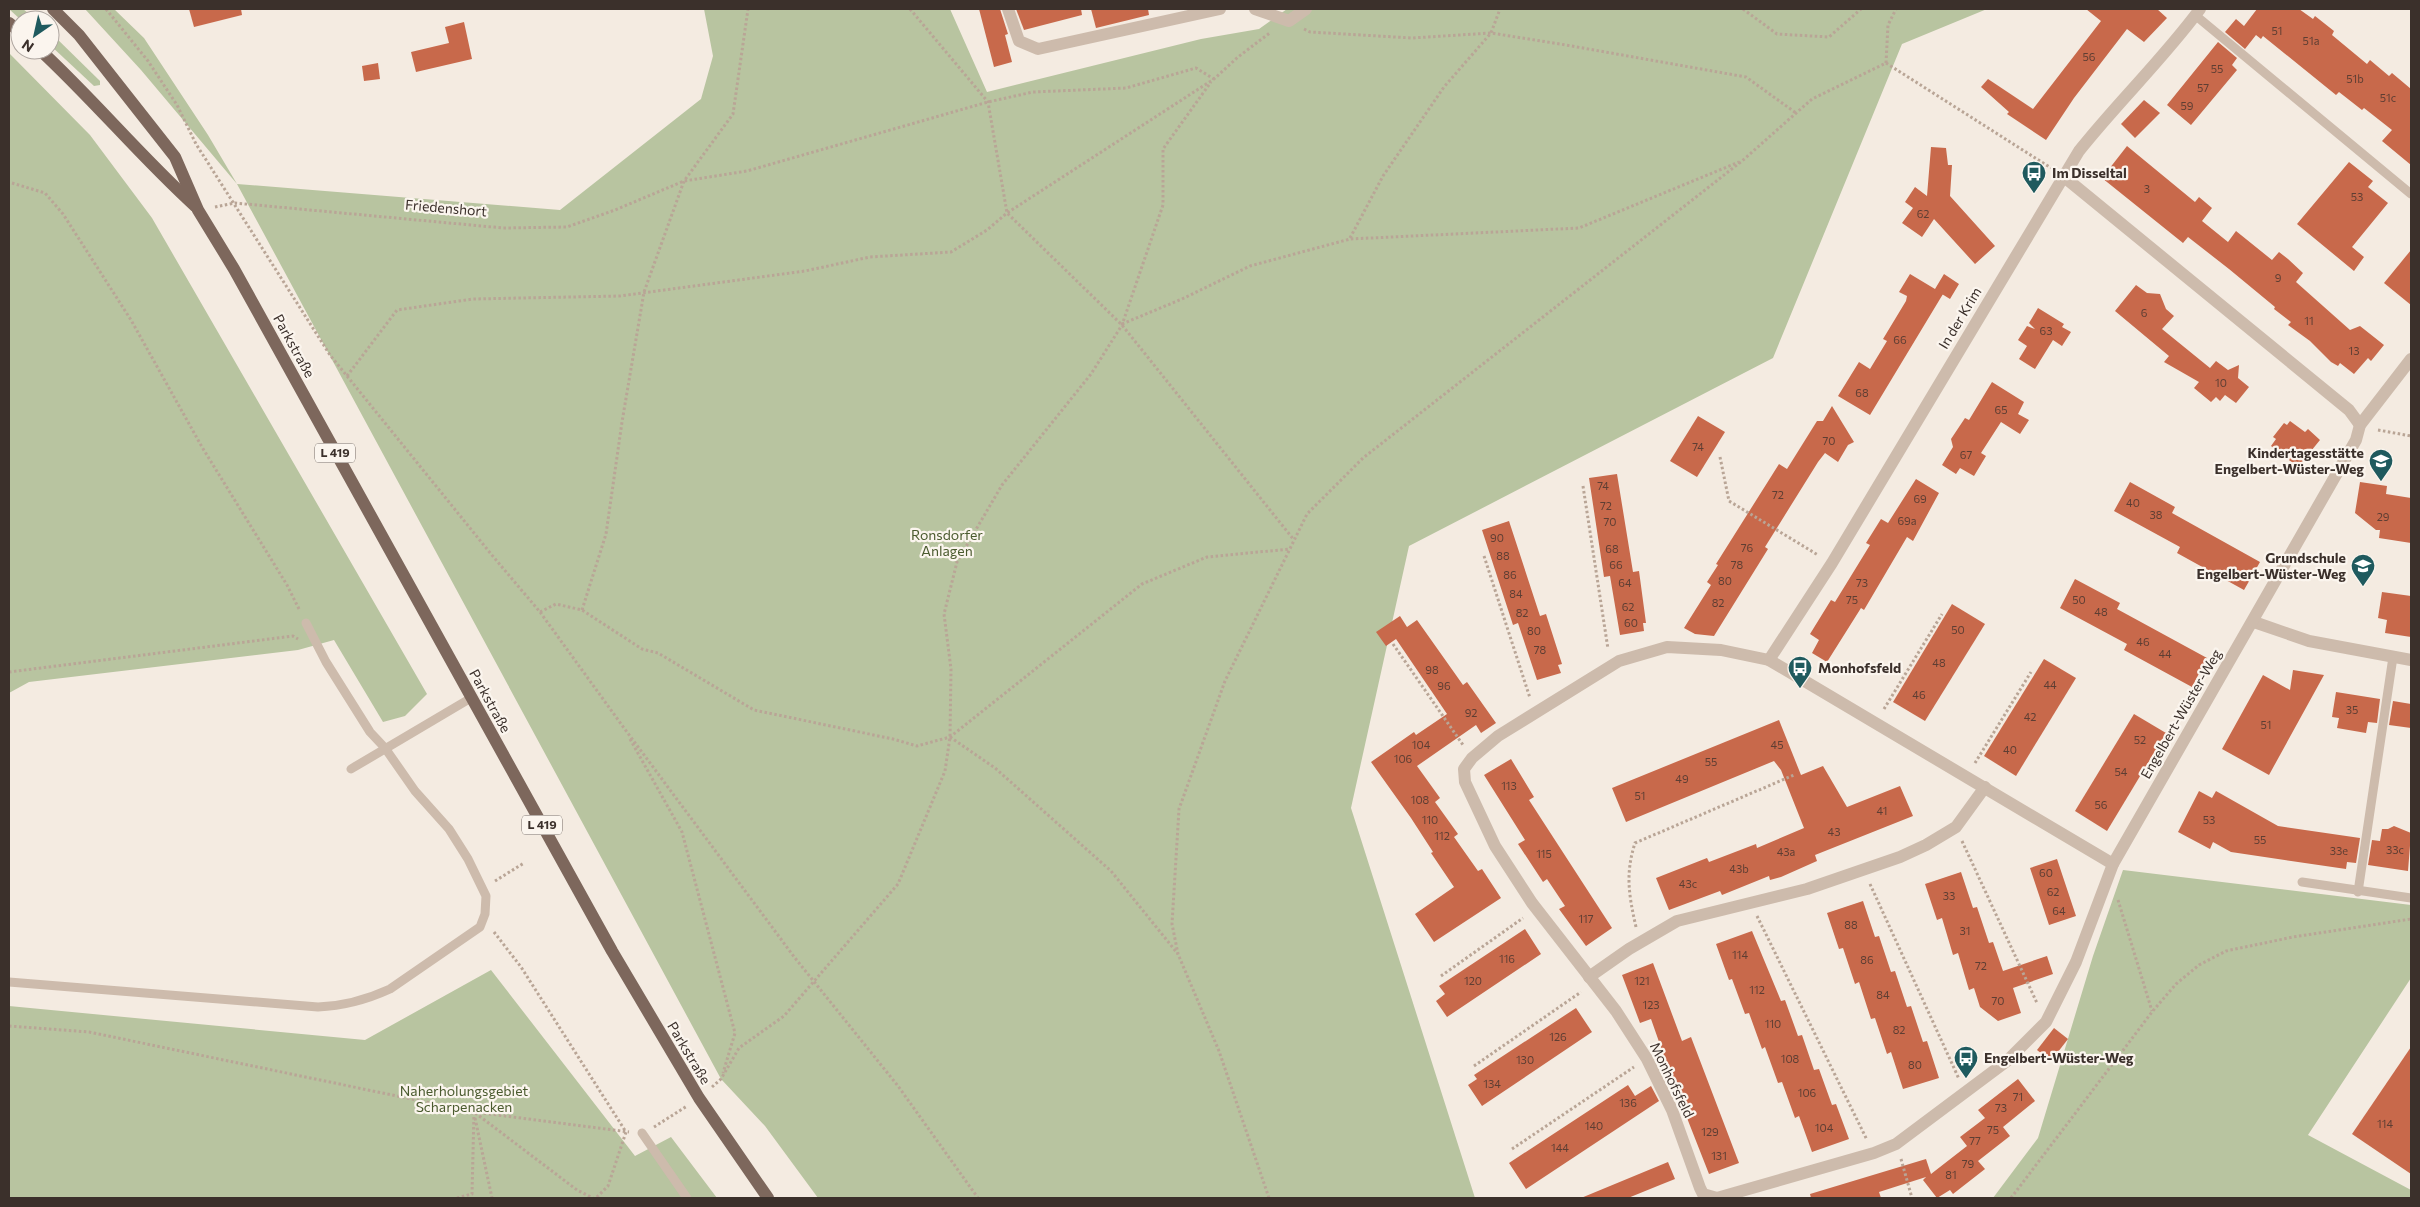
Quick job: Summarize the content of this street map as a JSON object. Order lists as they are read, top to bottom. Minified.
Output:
{"streets":{"main road":["Parkstraße","L 419"],"street":["In der Krim","Engelbert-Wüster-Weg","Monhofsfeld"],"path":["Friedenshort"]},"crossings":[["Friedenshort","Parkstraße"],["Engelbert-Wüster-Weg","Monhofsfeld"]],"parks":["Ronsdorfer Anlagen","Naherholungsgebiet Scharpenacken"],"places":{"bus stop":["Im Disseltal","Monhofsfeld","Engelbert-Wüster-Weg"],"school or university":["Kindertagesstätte Engelbert-Wüster-Weg","Grundschule Engelbert-Wüster-Weg"]},"house_numbers":["51","51a","56","55","51b","57","51c","59","3","53","62","9","6","11","63","66","13","10","68","65","70","74","67","74","72","69","40","72","38","29","69a","70","90","76","68","88","66","78","86","80","64","73","84","75","50","82","62","48","82","60","50","80","46","78","44","48","98","44","96","46","35","92","42","51","52","104","45","40","106","55","54","49","113","51","108","56","41","110","53","43","112","55","33c","33e","43a","115","43b","60","43c","62","33","64","117","88","31","114","116","86","72","120","121","112","84","70","123","110","82","126","108","130","80","134","106","71","136","73","114","140","104","75","129","77","144","131","79","81"],"north":"bottom left"}
